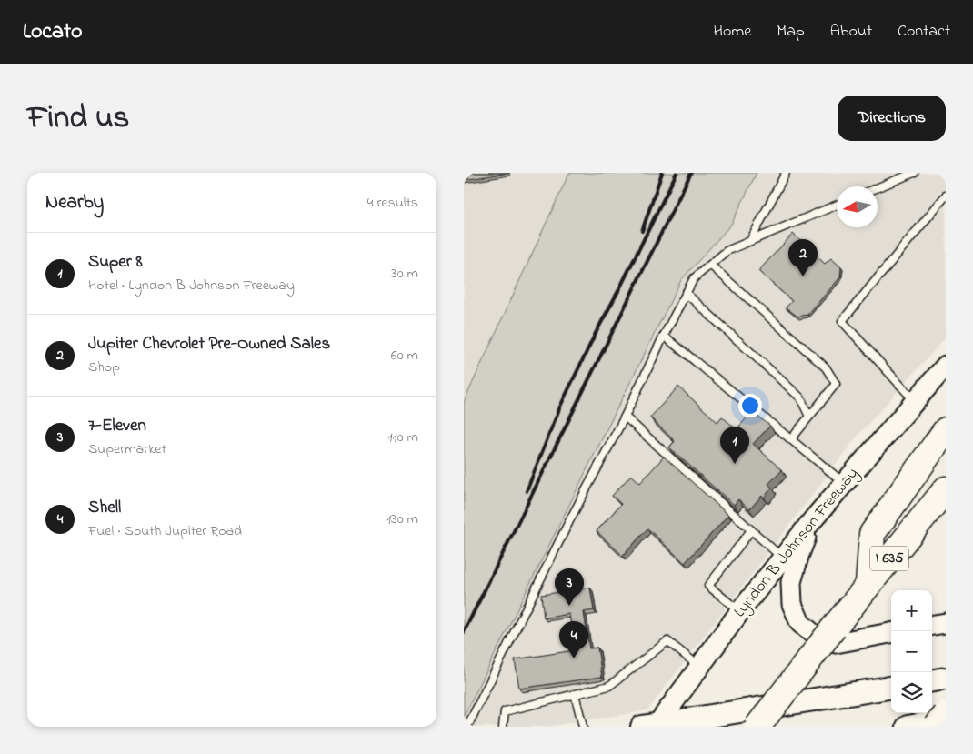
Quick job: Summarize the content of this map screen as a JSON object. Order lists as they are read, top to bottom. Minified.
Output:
{"streets":{"highway":["I 635"],"main road":["Lyndon B Johnson Freeway"]},"north":"left","page":{"header":"Locato","nav":["Home","Map","About","Contact"],"title":"Find us","buttons":"Directions","heading":["Nearby","4 results"],"list":[{"mark":"1","name":"Super 8","note":"Hotel · Lyndon B Johnson Freeway","value":"30 m"},{"mark":"2","name":"Jupiter Chevrolet Pre-Owned Sales","note":"Shop","value":"60 m"},{"mark":"3","name":"7-Eleven","note":"Supermarket","value":"110 m"},{"mark":"4","name":"Shell","note":"Fuel · South Jupiter Road","value":"130 m"}],"pins":["2","1","3","4"],"map_buttons":["+","−"]}}
